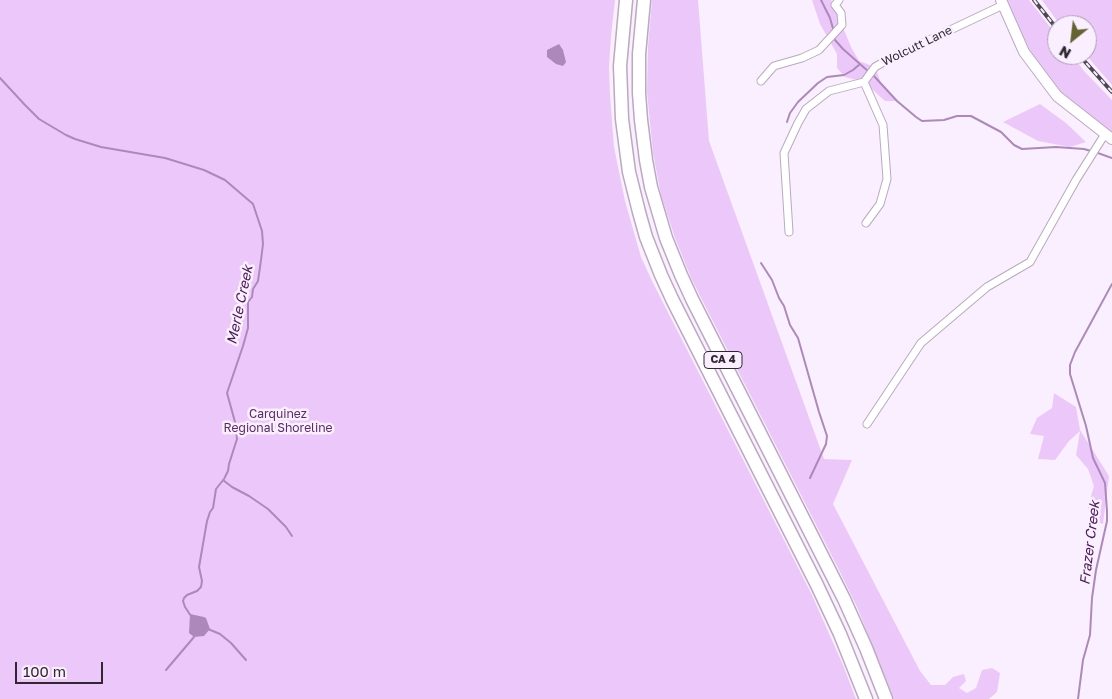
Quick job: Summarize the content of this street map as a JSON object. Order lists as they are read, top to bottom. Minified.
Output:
{"streets":{"highway":["CA 4"],"street":["Wolcutt Lane"]},"water":["Merle Creek","Frazer Creek"],"parks":["Carquinez Regional Shoreline"],"scale_bar":"100 m","north":"bottom left"}
